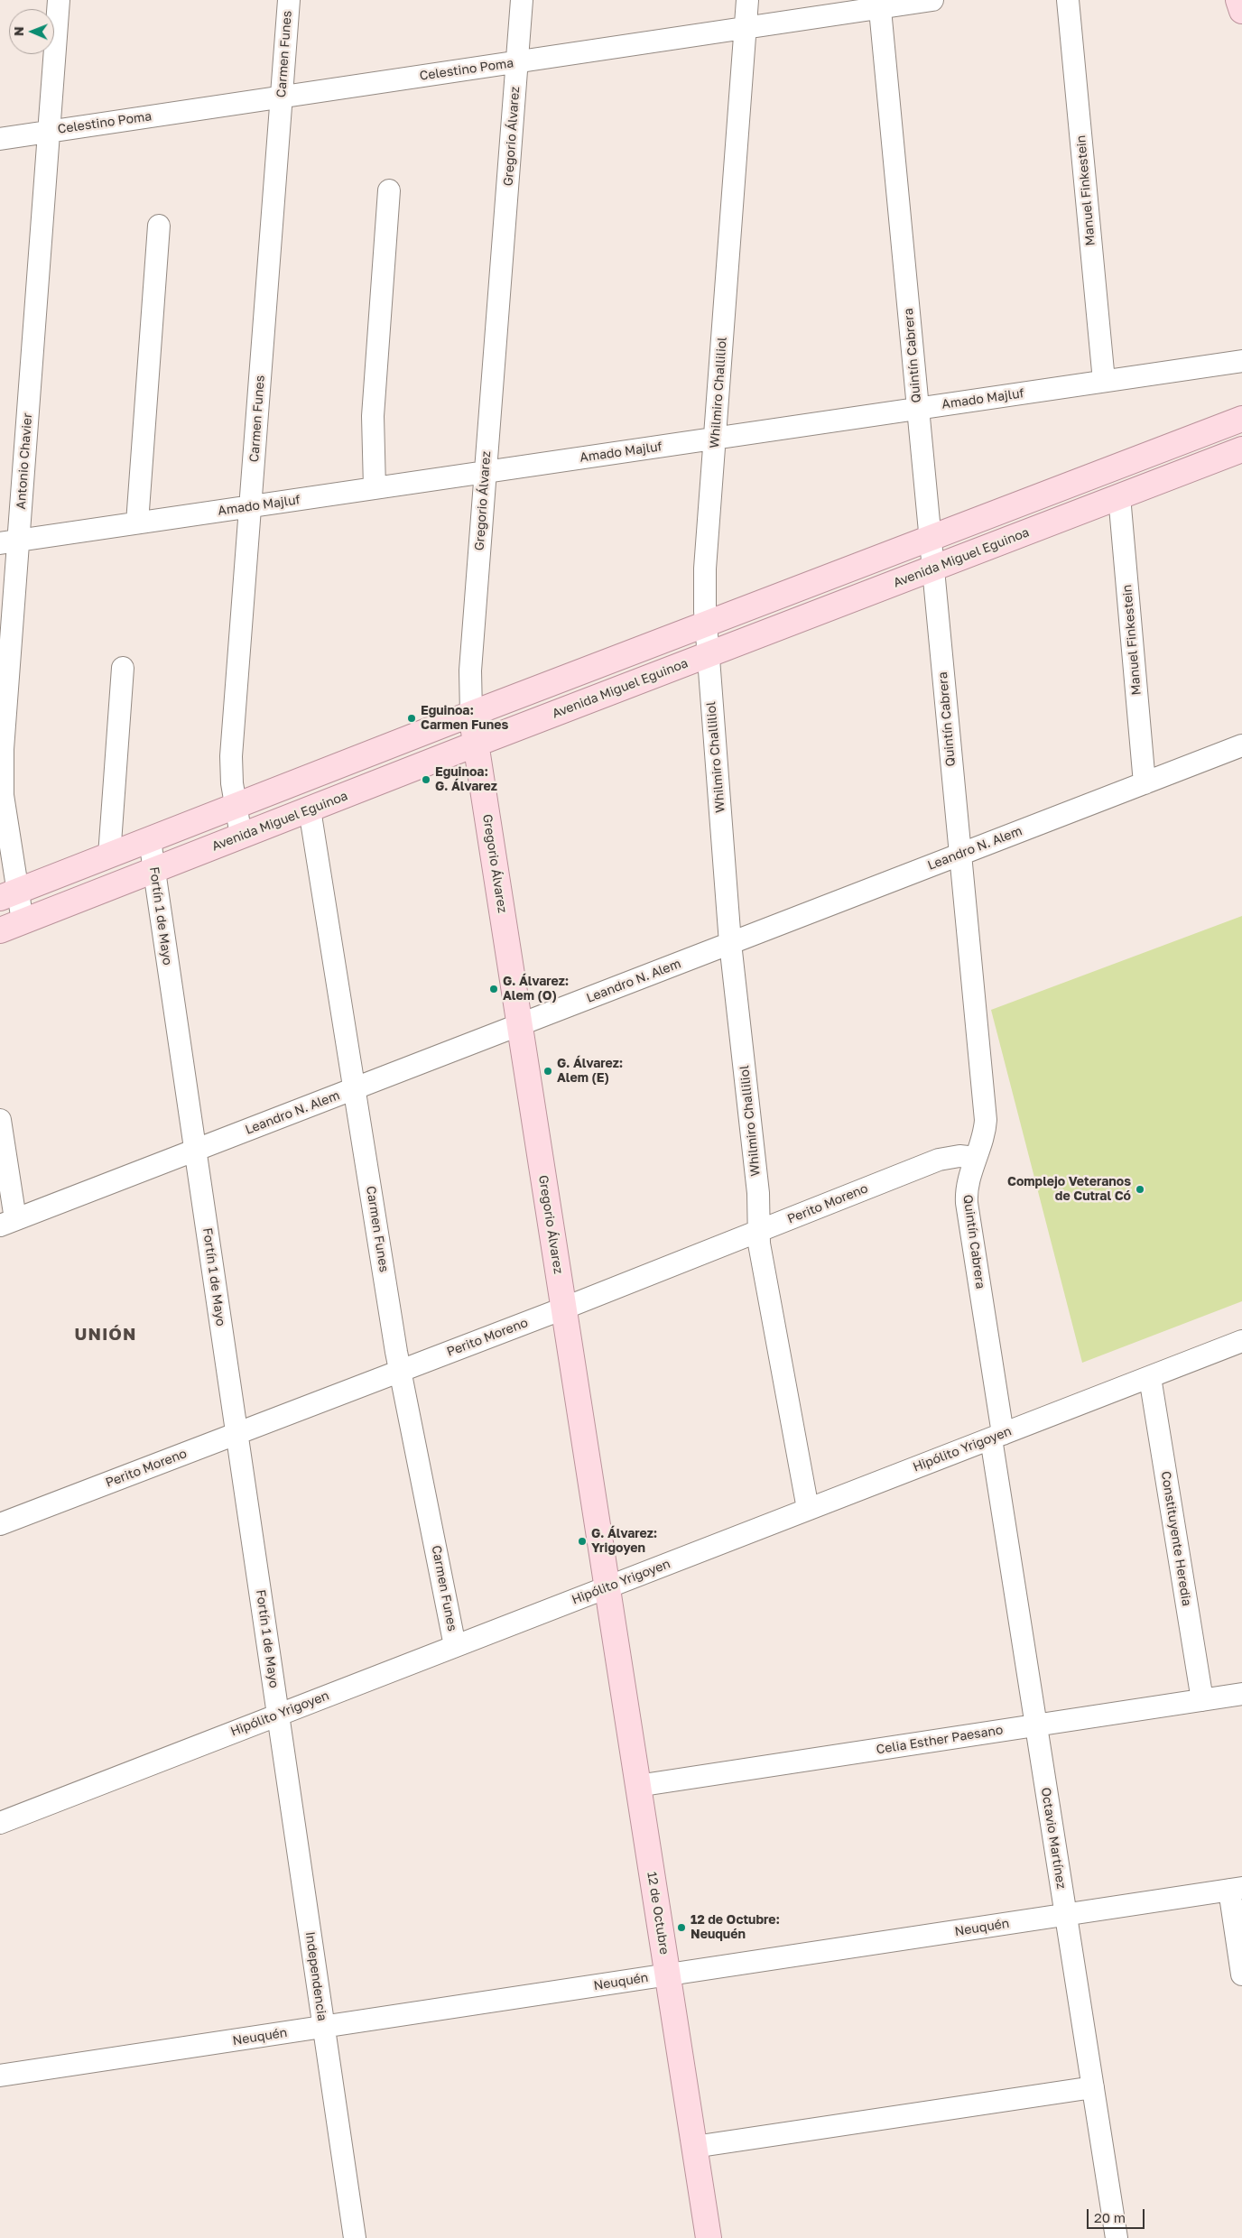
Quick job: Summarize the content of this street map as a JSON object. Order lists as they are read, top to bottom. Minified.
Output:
{"streets":{"main road":["Gregorio Álvarez","Avenida Miguel Eguinoa","12 de Octubre"],"street":["Carmen Funes","Celestino Poma","Manuel Finkestein","Quintín Cabrera","Whilmiro Challiliol","Amado Majluf","Antonio Chavier","Leandro N. Alem","Fortín 1 de Mayo","Perito Moreno","Hipólito Yrigoyen","Constituyente Heredia","Celia Esther Paesano","Octavio Martínez","Neuquén","Independencia"]},"crossings":[["Carmen Funes","Celestino Poma"],["Carmen Funes","Amado Majluf"],["Carmen Funes","Avenida Miguel Eguinoa"],["Carmen Funes","Leandro N. Alem"],["Carmen Funes","Perito Moreno"],["Carmen Funes","Hipólito Yrigoyen"],["Celestino Poma","Gregorio Álvarez"],["Celestino Poma","Quintín Cabrera"],["Celestino Poma","Whilmiro Challiliol"],["Celestino Poma","Antonio Chavier"],["Gregorio Álvarez","Amado Majluf"],["Gregorio Álvarez","Avenida Miguel Eguinoa"],["Gregorio Álvarez","Leandro N. Alem"],["Gregorio Álvarez","Perito Moreno"],["Gregorio Álvarez","Hipólito Yrigoyen"],["Gregorio Álvarez","12 de Octubre"],["Manuel Finkestein","Amado Majluf"],["Manuel Finkestein","Avenida Miguel Eguinoa"],["Manuel Finkestein","Leandro N. Alem"],["Quintín Cabrera","Amado Majluf"],["Quintín Cabrera","Avenida Miguel Eguinoa"],["Quintín Cabrera","Leandro N. Alem"],["Quintín Cabrera","Perito Moreno"],["Quintín Cabrera","Hipólito Yrigoyen"],["Quintín Cabrera","Octavio Martínez"],["Whilmiro Challiliol","Amado Majluf"],["Whilmiro Challiliol","Avenida Miguel Eguinoa"],["Whilmiro Challiliol","Leandro N. Alem"],["Whilmiro Challiliol","Perito Moreno"],["Whilmiro Challiliol","Hipólito Yrigoyen"],["Amado Majluf","Antonio Chavier"],["Antonio Chavier","Avenida Miguel Eguinoa"],["Avenida Miguel Eguinoa","Fortín 1 de Mayo"],["Leandro N. Alem","Fortín 1 de Mayo"],["Fortín 1 de Mayo","Perito Moreno"],["Fortín 1 de Mayo","Hipólito Yrigoyen"],["Fortín 1 de Mayo","Independencia"],["Hipólito Yrigoyen","Constituyente Heredia"],["Hipólito Yrigoyen","Octavio Martínez"],["Hipólito Yrigoyen","12 de Octubre"],["Hipólito Yrigoyen","Independencia"],["Constituyente Heredia","Celia Esther Paesano"],["Celia Esther Paesano","Octavio Martínez"],["Celia Esther Paesano","12 de Octubre"],["Octavio Martínez","Neuquén"],["12 de Octubre","Neuquén"],["Neuquén","Independencia"]],"districts":["UNIÓN"],"places":["Eguinoa: Carmen Funes","Eguinoa: G. Álvarez","G. Álvarez: Alem (O)","G. Álvarez: Alem (E)","Complejo Veteranos de Cutral Có","G. Álvarez: Yrigoyen","12 de Octubre: Neuquén"],"scale_bar":"20 m","north":"left"}
